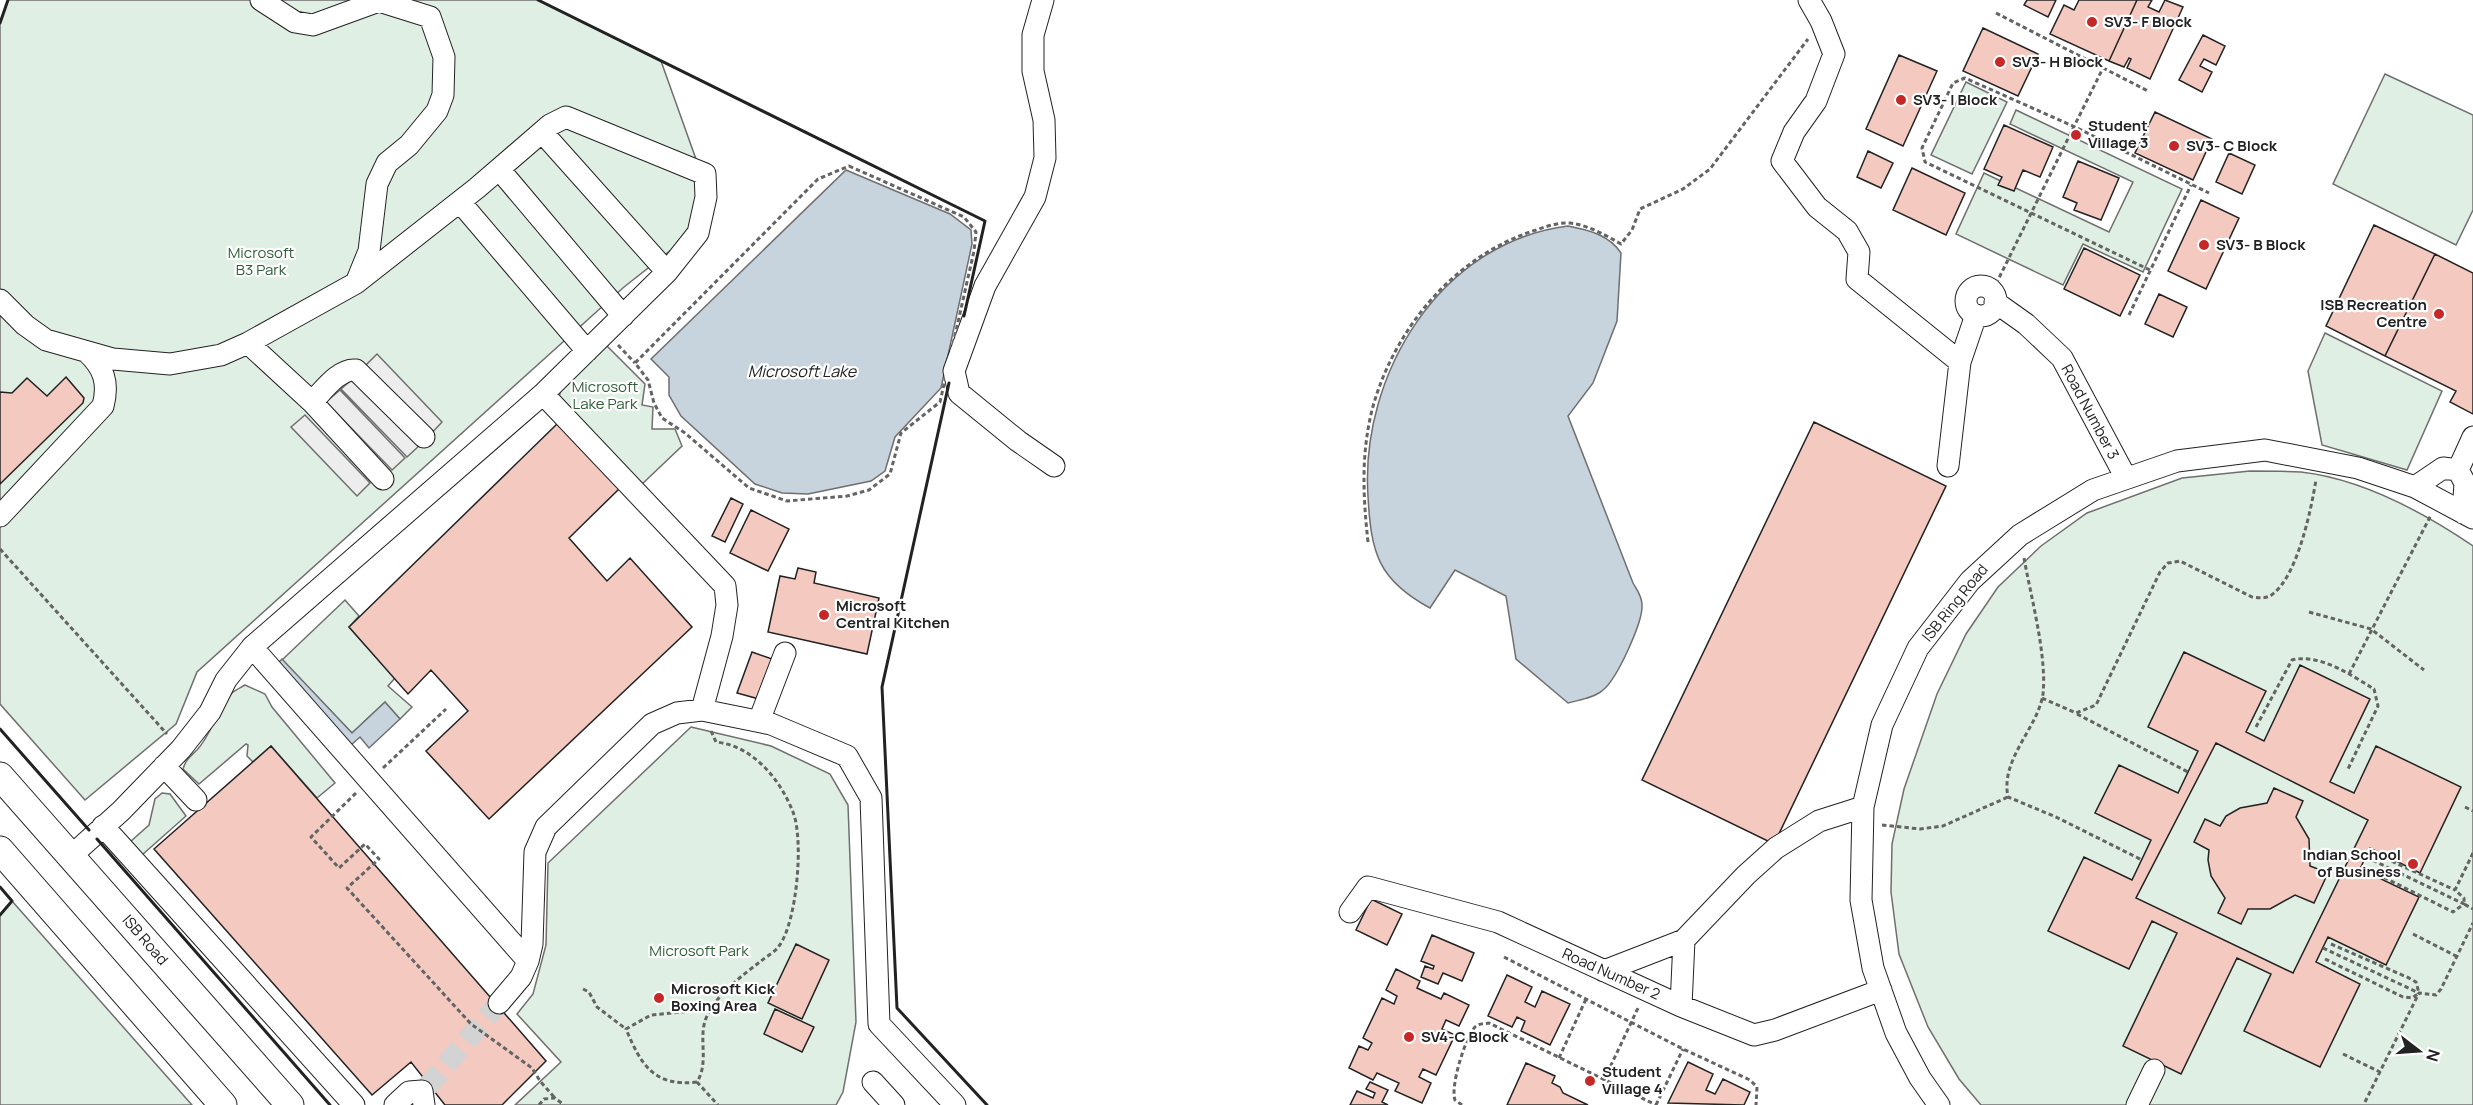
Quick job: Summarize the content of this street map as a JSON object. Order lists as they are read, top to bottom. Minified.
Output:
{"streets":{"main road":["ISB Road"],"lane":["Road Number 3","ISB Ring Road","Road Number 2"]},"crossings":[["Road Number 3","ISB Ring Road"],["ISB Ring Road","Road Number 2"]],"water":["Microsoft Lake"],"parks":["Microsoft B3 Park","Microsoft Lake Park","Microsoft Park"],"places":["SV3- F Block","SV3- H Block","SV3- I Block","Student Village 3","SV3- C Block","SV3- B Block","ISB Recreation Centre","Microsoft Central Kitchen","Indian School of Business","Microsoft Kick Boxing Area","SV4-C Block","Student Village 4"],"north":"right"}
